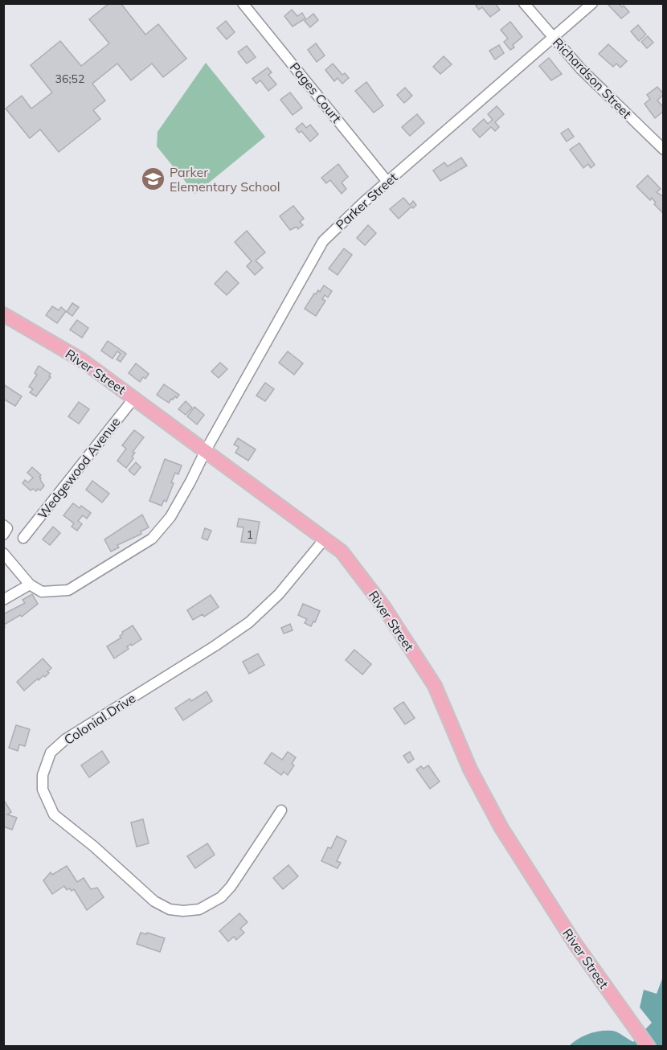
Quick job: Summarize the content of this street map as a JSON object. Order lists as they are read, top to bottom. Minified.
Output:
{"streets":{"main road":["River Street"],"street":["Richardson Street","Pages Court","Parker Street","Wedgewood Avenue","Colonial Drive"]},"crossings":[["Richardson Street","Parker Street"],["Pages Court","Parker Street"],["Parker Street","River Street"],["River Street","Wedgewood Avenue"],["River Street","Colonial Drive"]],"places":{"school or university":["Parker Elementary School"]},"house_numbers":["36;52","1"]}
